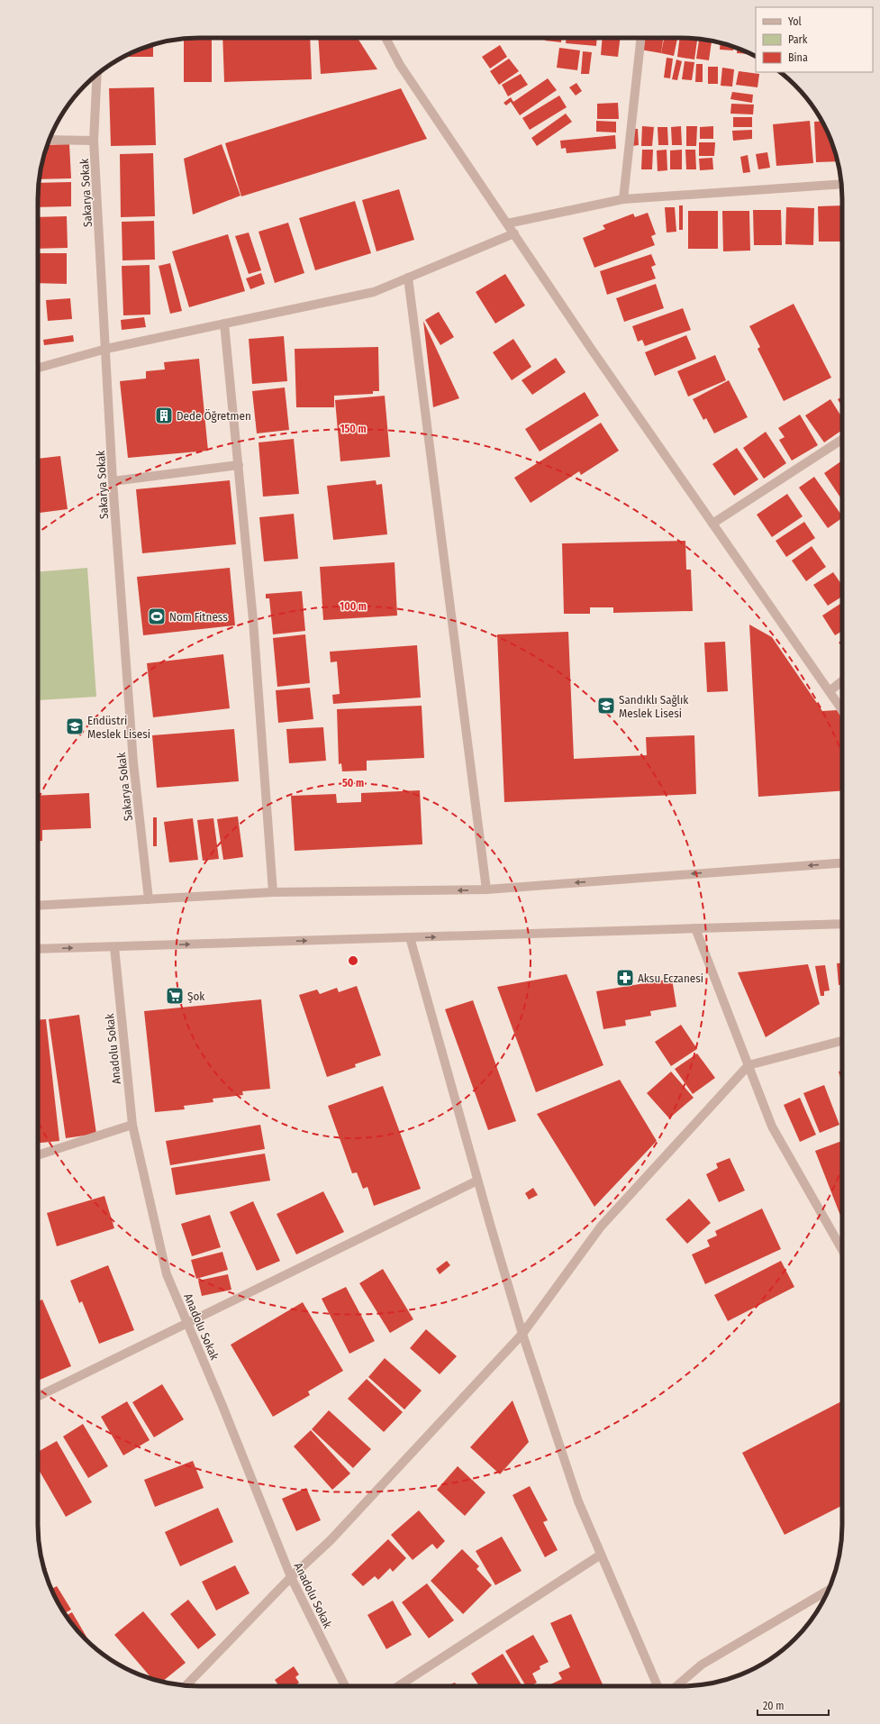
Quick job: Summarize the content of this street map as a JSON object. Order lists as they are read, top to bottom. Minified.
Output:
{"streets":{"street":["Sakarya Sokak","Anadolu Sokak"]},"places":{"building":["Dede Öğretmen"],"sports":["Nom Fitness"],"school or university":["Sandıklı Sağlık Meslek Lisesi","Endüstri Meslek Lisesi"],"pharmacy":["Aksu Eczanesi"],"supermarket":["Şok"]},"legend":["Yol","Park","Bina"],"scale_bar":"20 m","rings":["150 m","100 m","50 m"]}
